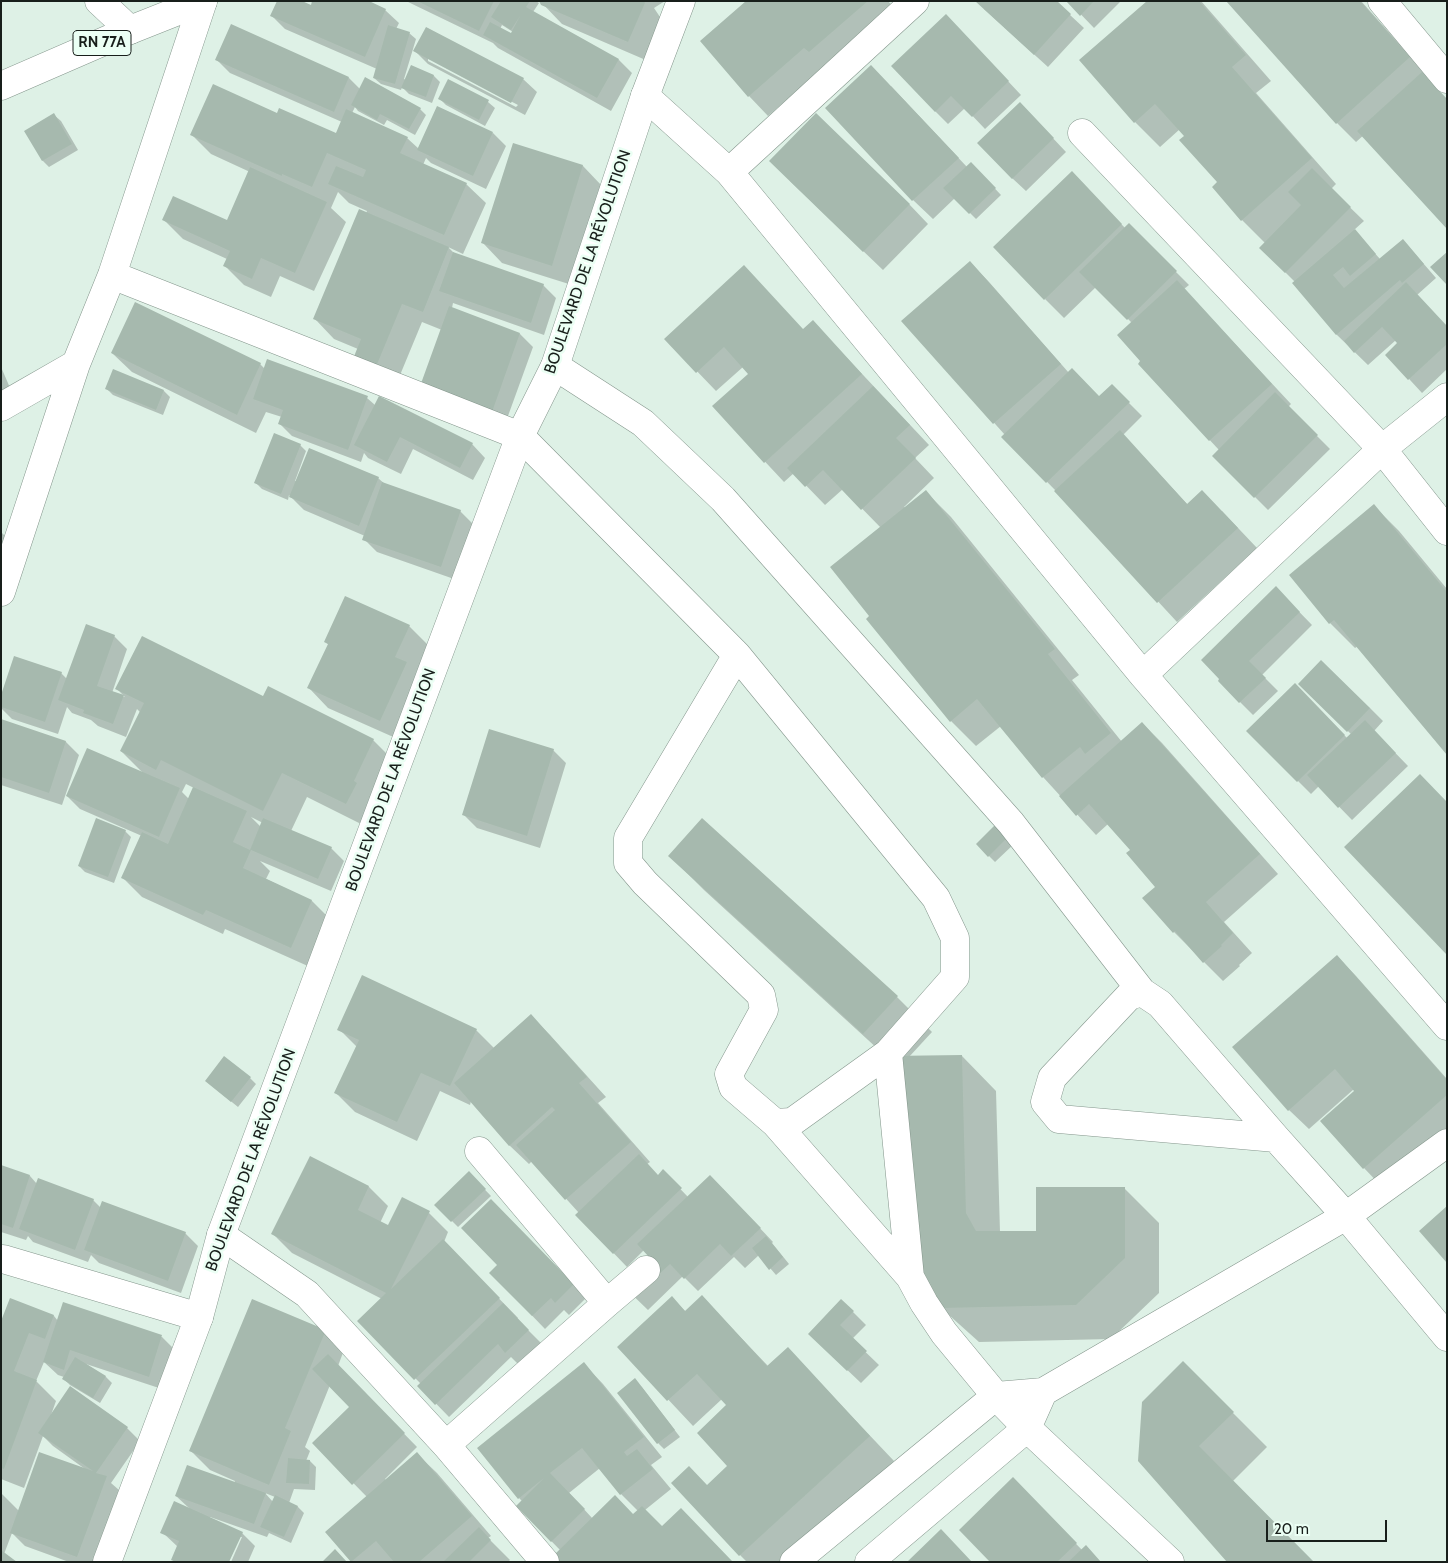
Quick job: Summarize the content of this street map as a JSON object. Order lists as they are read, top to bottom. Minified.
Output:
{"streets":{"street":["RN 77A","BOULEVARD DE LA RÉVOLUTION"]},"scale_bar":"20 m"}
